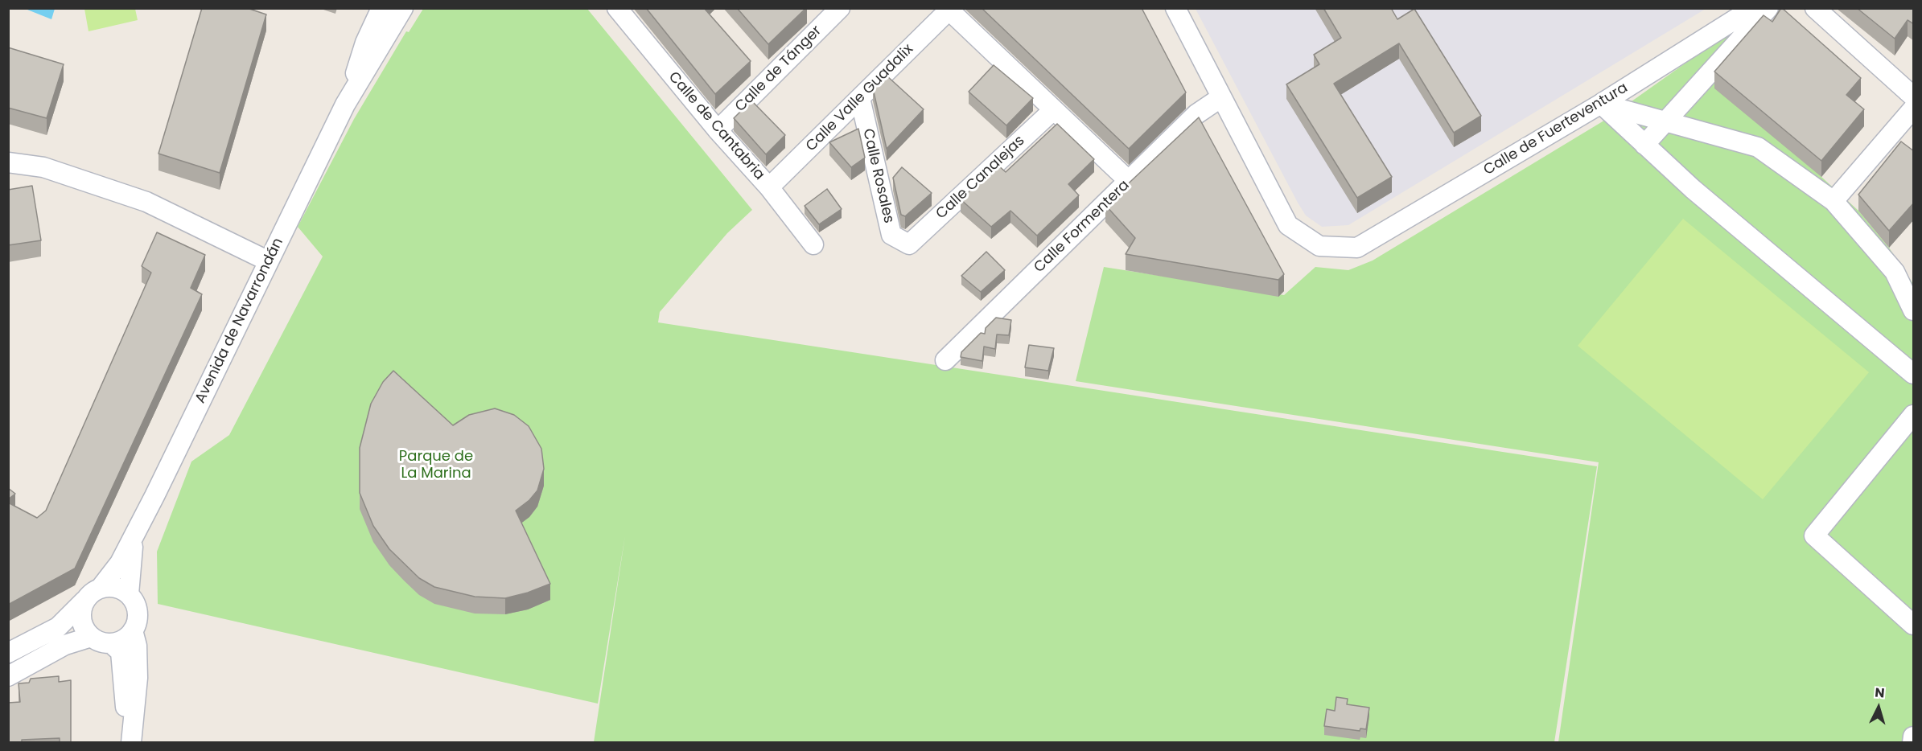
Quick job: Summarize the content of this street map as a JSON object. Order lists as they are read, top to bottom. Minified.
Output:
{"streets":{"street":["Calle de Tánger","Calle Valle Guadalix","Calle de Cantabria","Calle de Fuerteventura","Calle Rosales","Calle Canalejas","Calle Formentera","Avenida de Navarrondán"]},"crossings":[["Calle de Tánger","Calle de Cantabria"],["Calle Valle Guadalix","Calle de Cantabria"],["Calle Valle Guadalix","Calle Rosales"],["Calle de Fuerteventura","Calle Formentera"],["Calle Rosales","Calle Canalejas"]],"parks":["Parque de La Marina"],"north":"top"}
